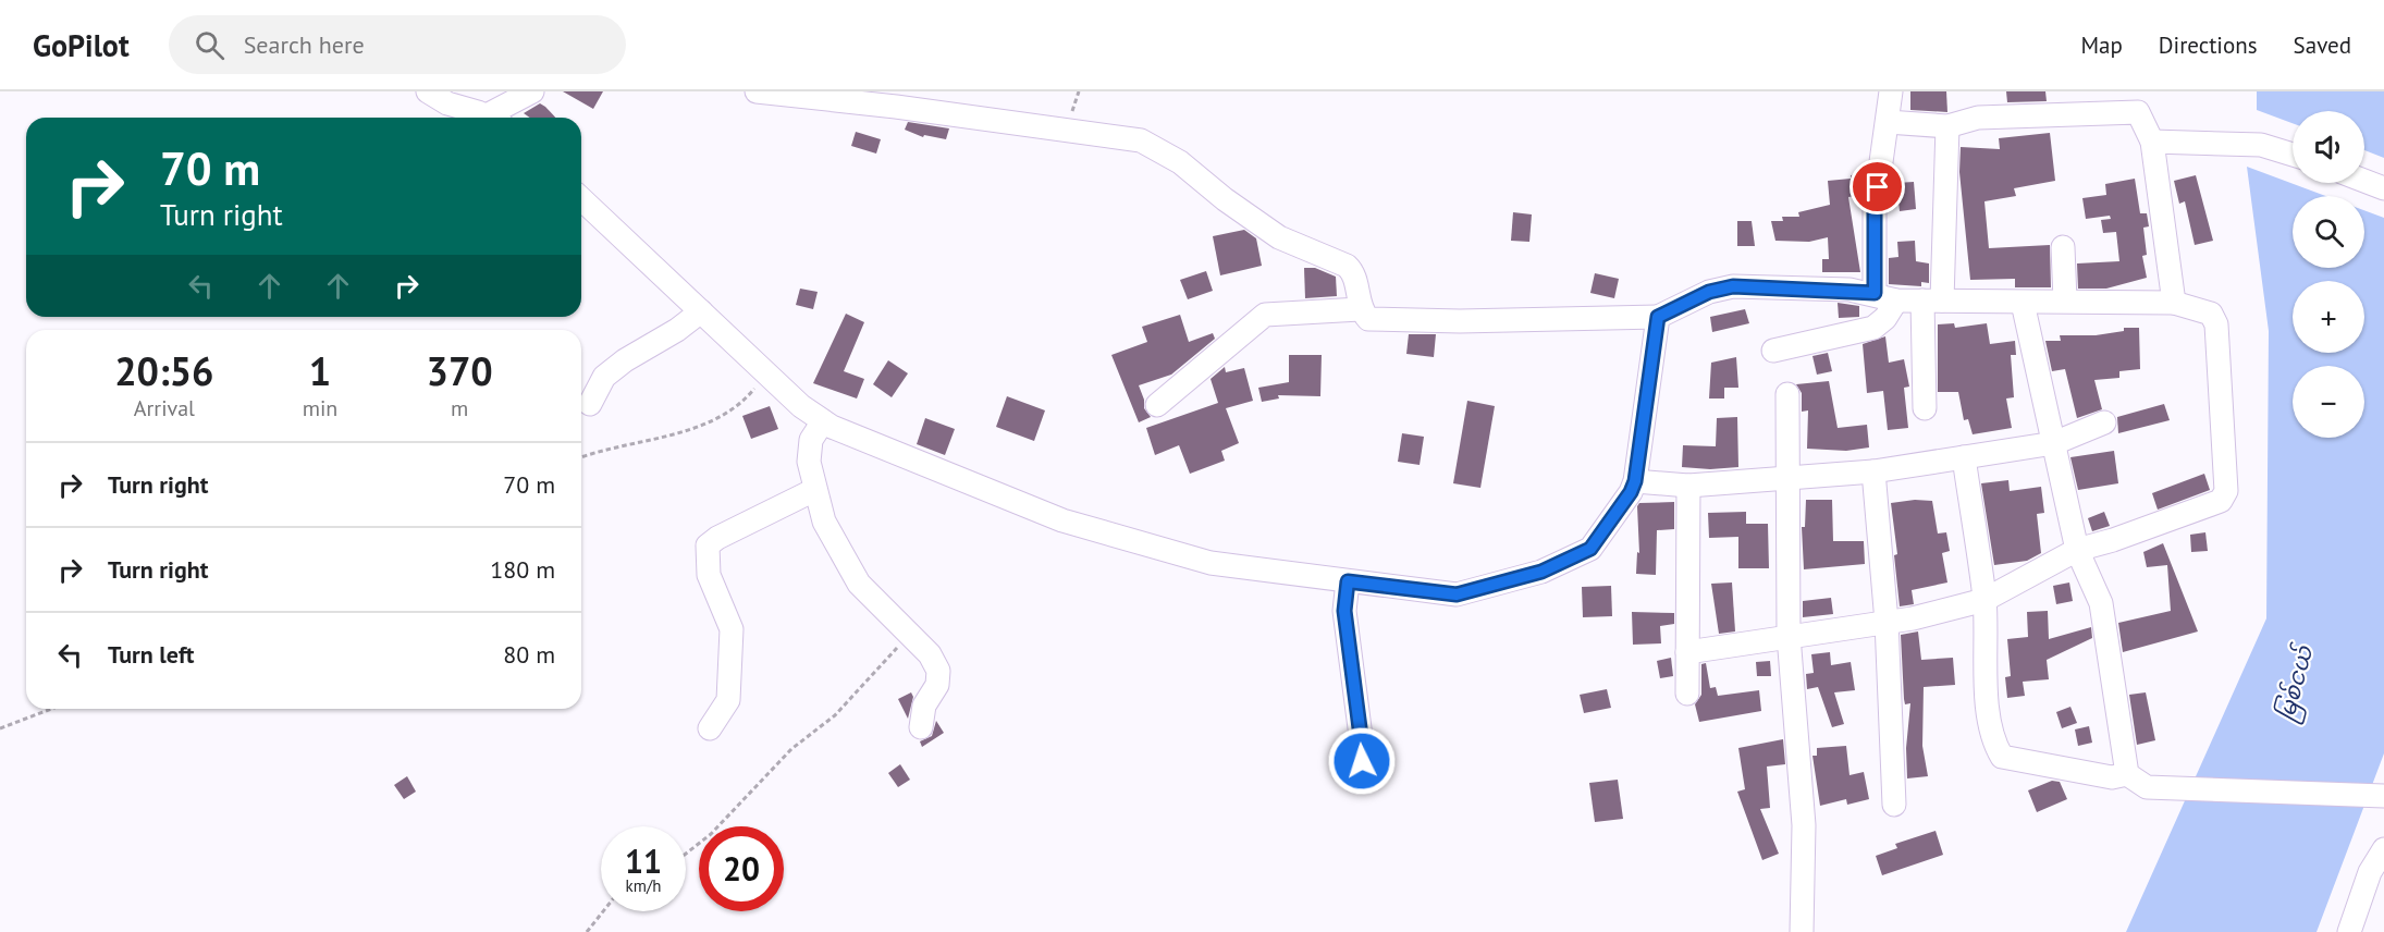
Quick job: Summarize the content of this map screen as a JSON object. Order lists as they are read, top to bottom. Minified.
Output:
{"water":["မြစ်ငယ်"],"page":{"header":"GoPilot","search":"Search here","nav":["Map","Directions","Saved"],"map_buttons":["+","−"],"turn":["70 m","Turn right"],"eta":["20:56","Arrival","1","min","370","m"],"list":[{"name":"Turn right","value":"70 m"},{"name":"Turn right","value":"180 m"},{"name":"Turn left","value":"80 m"}],"speed":"11 km/h","limit":"20"}}
